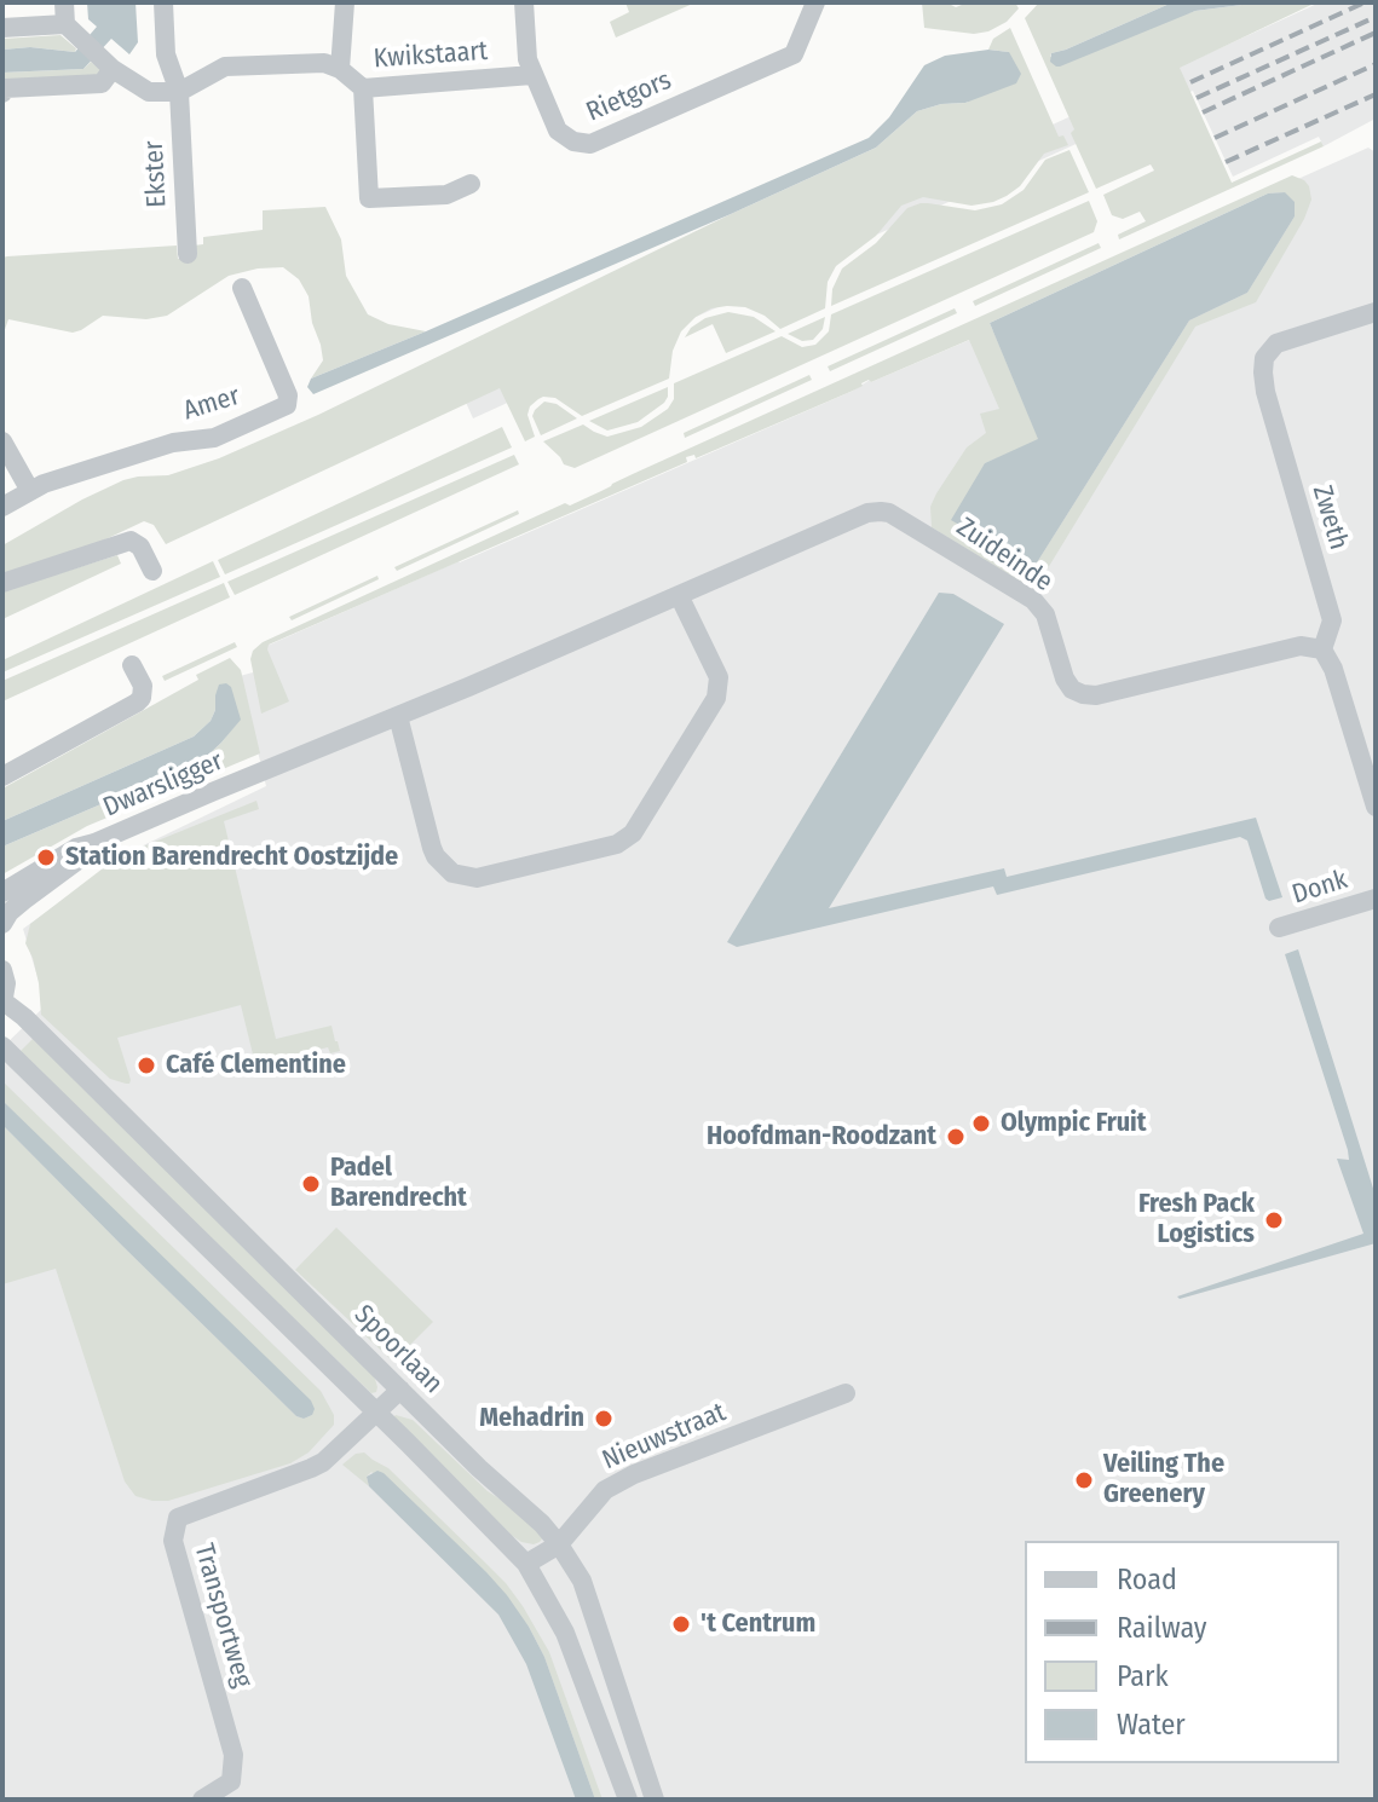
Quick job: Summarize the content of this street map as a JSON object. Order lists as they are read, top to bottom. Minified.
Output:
{"streets":{"street":["Kwikstaart","Rietgors","Ekster","Amer","Zweth","Zuideinde","Dwarsligger","Donk","Spoorlaan","Nieuwstraat","Transportweg"]},"crossings":[["Kwikstaart","Rietgors"],["Kwikstaart","Ekster"],["Zweth","Zuideinde"],["Zuideinde","Dwarsligger"],["Spoorlaan","Nieuwstraat"],["Spoorlaan","Transportweg"]],"places":["Station Barendrecht Oostzijde","Café Clementine","Olympic Fruit","Hoofdman-Roodzant","Padel Barendrecht","Fresh Pack Logistics","Mehadrin","Veiling The Greenery","'t Centrum"],"legend":["Road","Railway","Park","Water"]}
